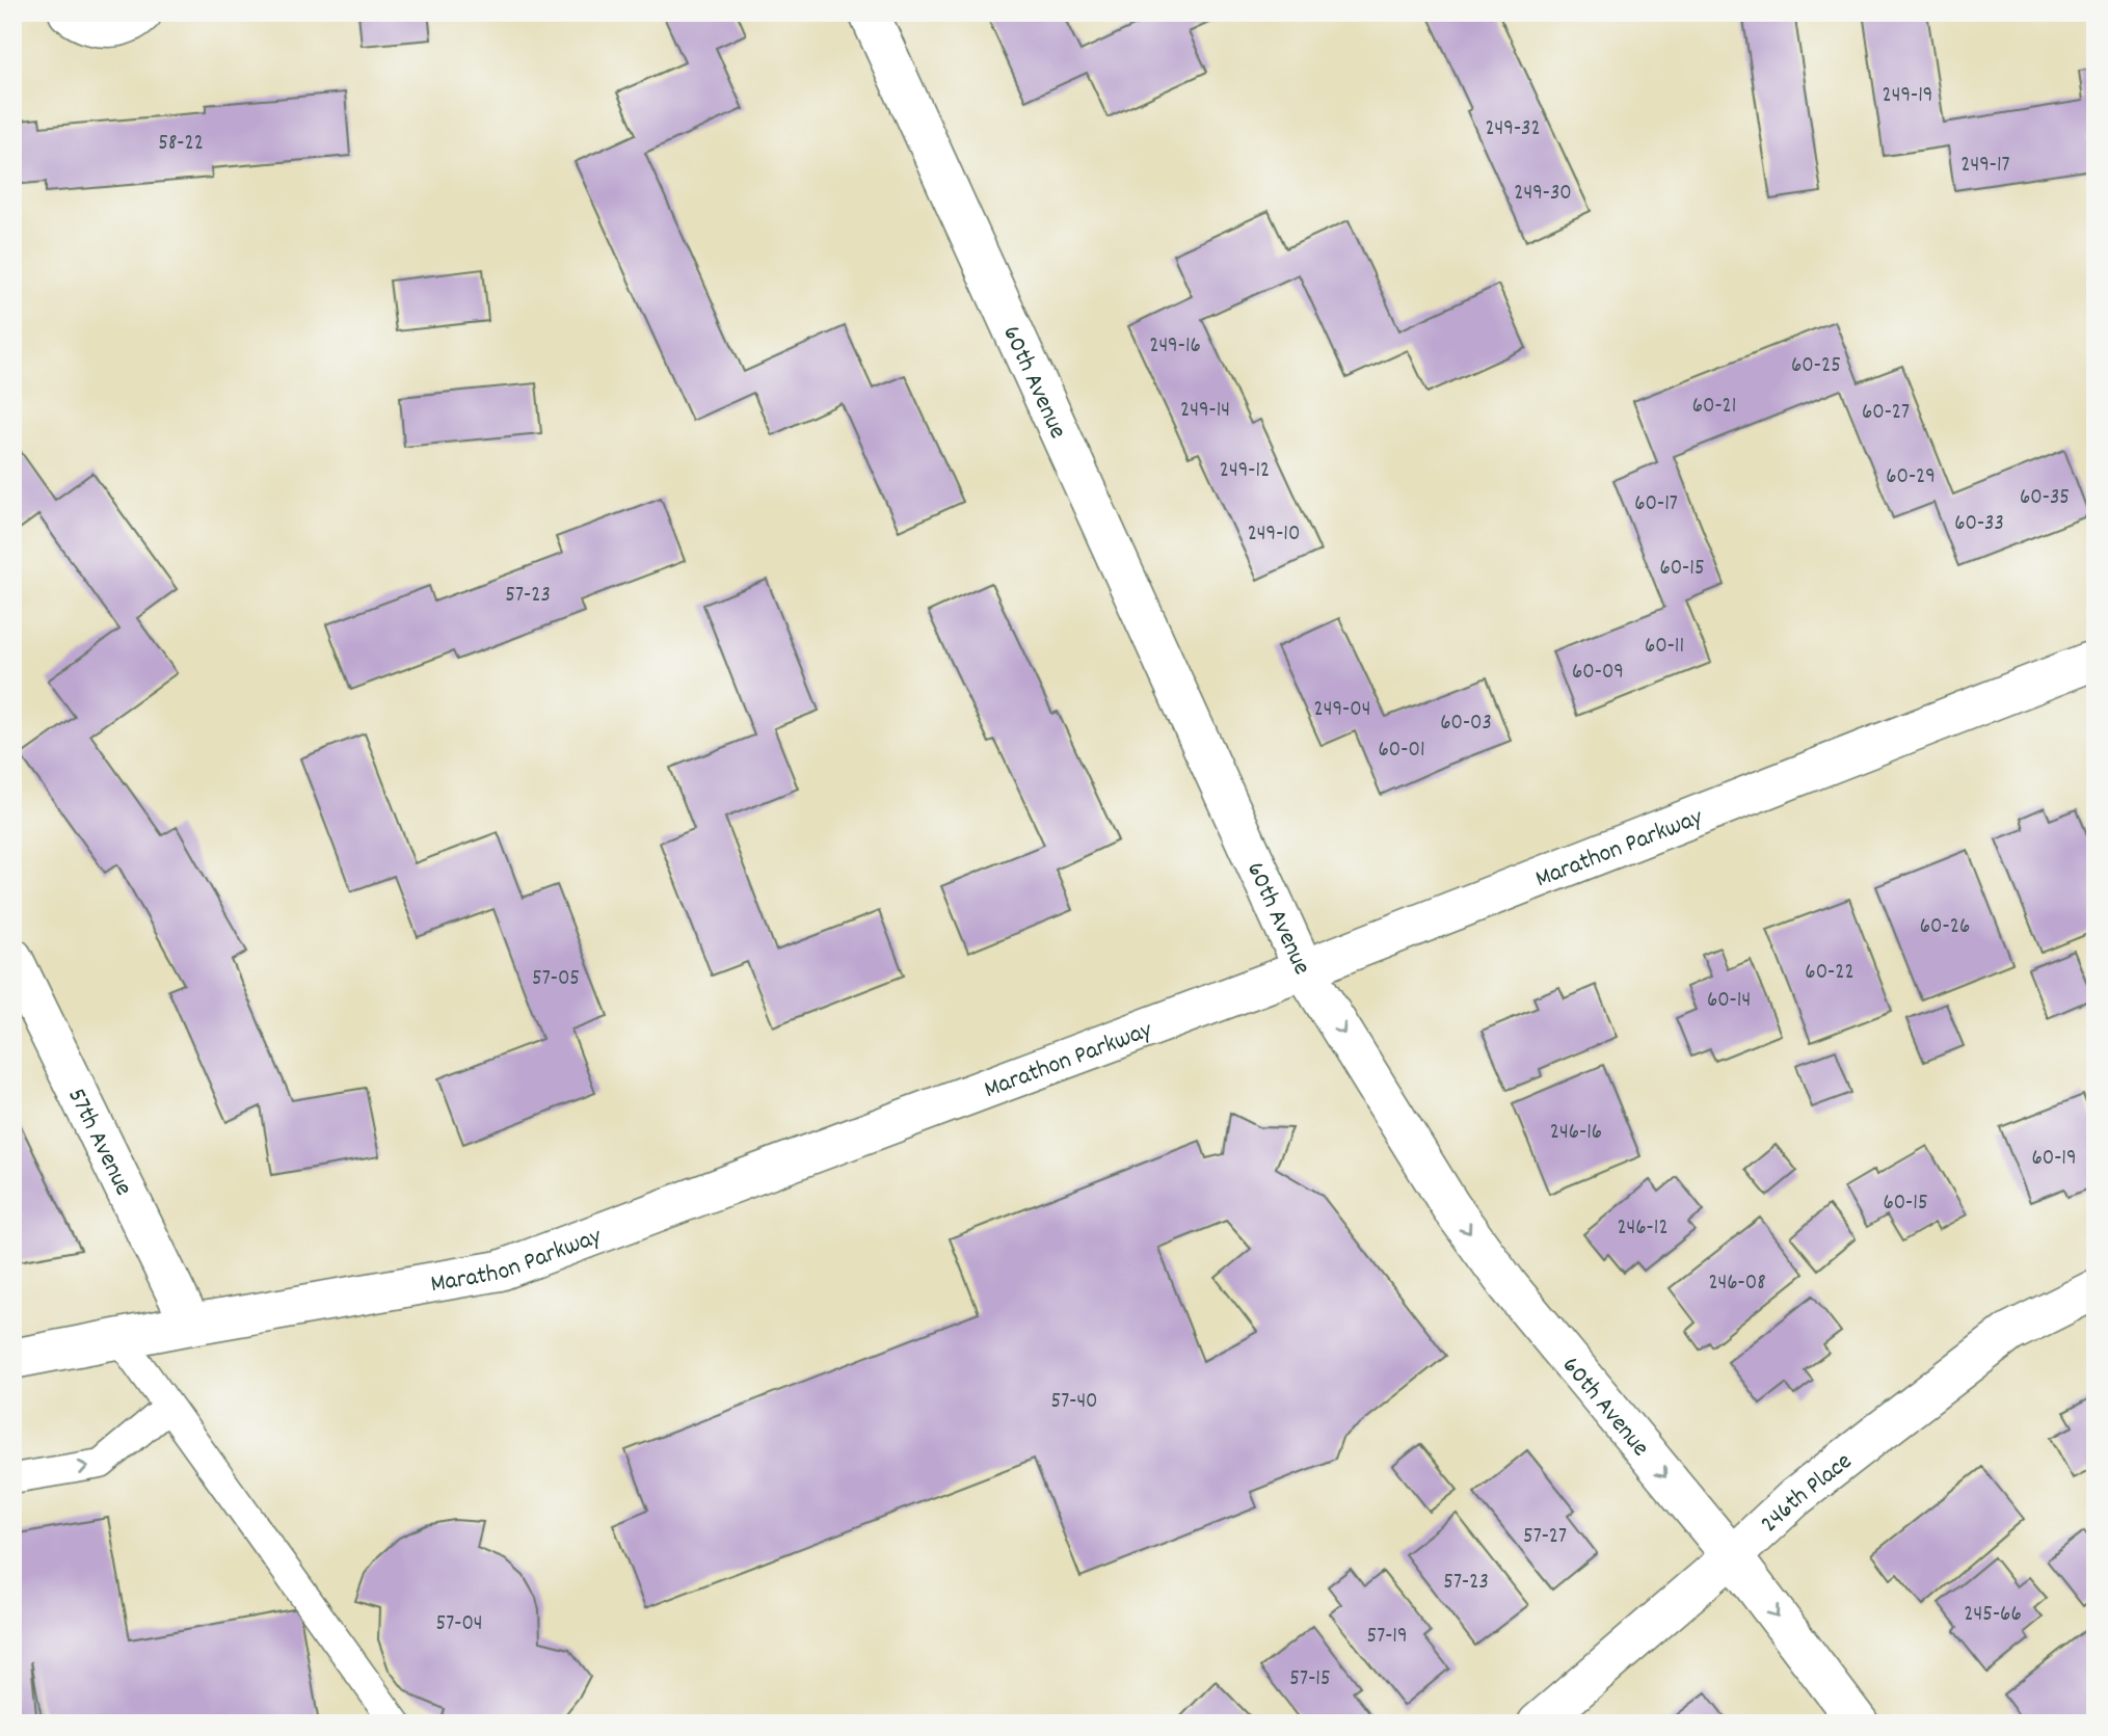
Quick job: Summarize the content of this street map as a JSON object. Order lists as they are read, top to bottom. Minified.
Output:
{"streets":{"street":["60th Avenue","Marathon Parkway","57th Avenue","246th Place"]},"crossings":[["60th Avenue","Marathon Parkway"],["60th Avenue","246th Place"],["Marathon Parkway","57th Avenue"]],"one_way":["60th Avenue"],"house_numbers":["249-19","249-32","58-22","249-17","249-30","249-16","60-25","60-21","249-14","60-27","249-12","60-29","60-35","60-17","60-33","249-10","60-15","57-23","60-11","60-09","249-04","60-03","60-01","60-26","60-22","57-05","60-14","246-16","60-19","60-15","246-12","246-08","57-40","57-27","57-23","245-66","57-04","57-19","57-15"]}
